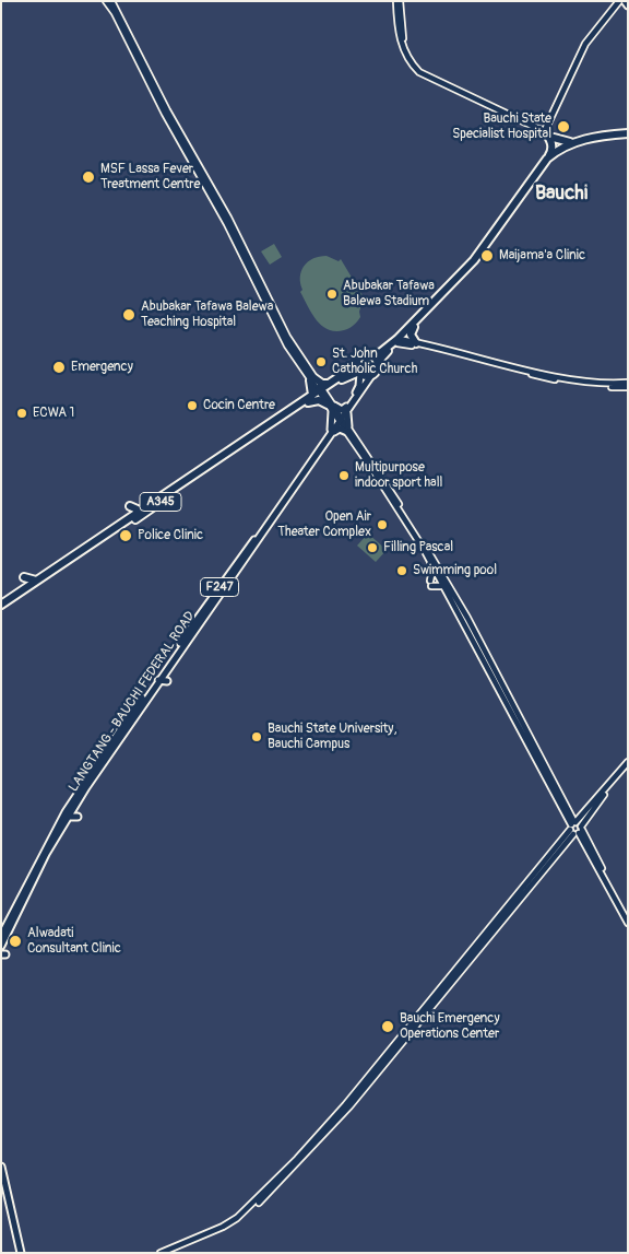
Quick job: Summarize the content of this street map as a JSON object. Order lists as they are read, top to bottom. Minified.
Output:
{"streets":{"highway":["A345"],"main road":["F247","LANGTANG - BAUCHI FEDERAL ROAD"]},"crossings":[["A345","LANGTANG - BAUCHI FEDERAL ROAD"]],"districts":["Bauchi"],"places":["Bauchi State Specialist Hospital","MSF Lassa Fever Treatment Centre","Maijama'a Clinic","Abubakar Tafawa Balewa Stadium","Abubakar Tafawa Balewa Teaching Hospital","St. John Catholic Church","Emergency","Cocin Centre","ECWA 1","Multipurpose indoor sport hall","Open Air Theater Complex","Police Clinic","Filling Pascal","Swimming pool","Bauchi State University, Bauchi Campus","Alwadati Consultant Clinic","Bauchi Emergency Operations Center"]}
